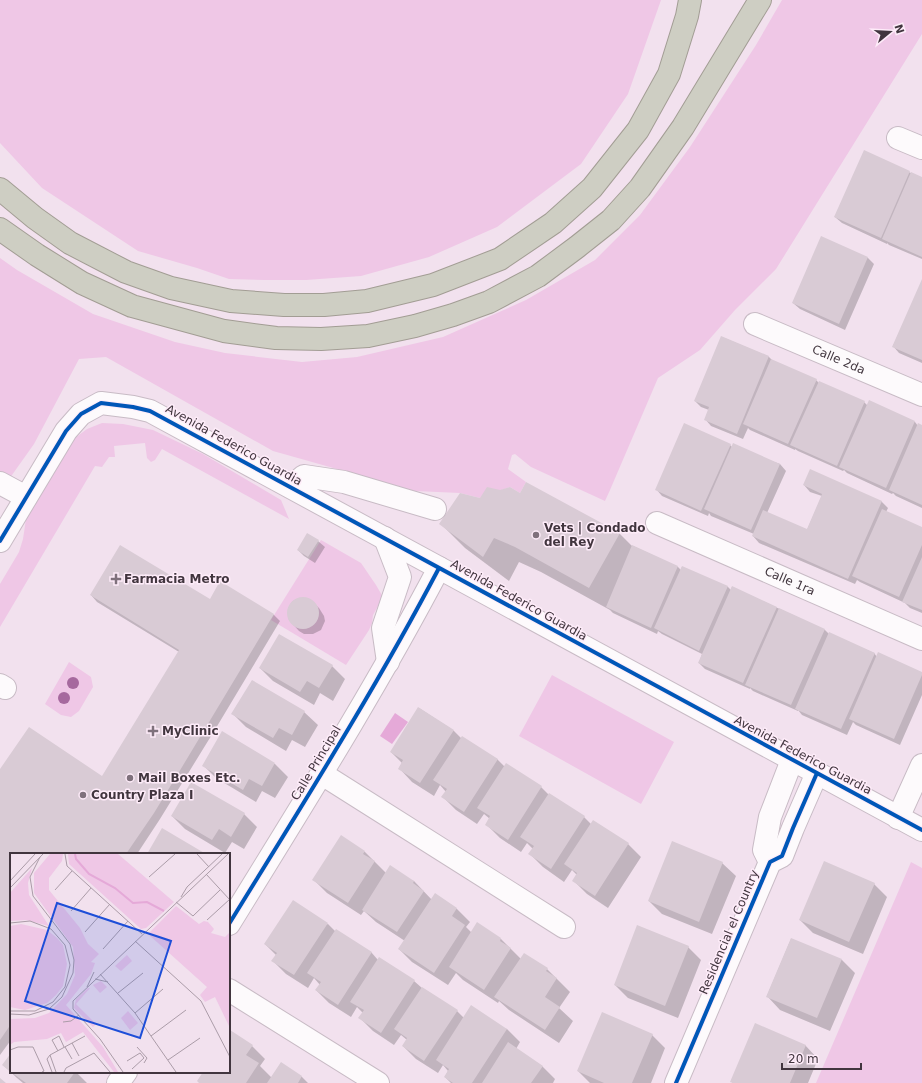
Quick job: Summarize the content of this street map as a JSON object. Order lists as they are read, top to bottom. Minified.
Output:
{"streets":{"street":["Calle 2da","Avenida Federico Guardia","Calle 1ra","Calle Principal","Residencial el Country"]},"crossings":[["Avenida Federico Guardia","Calle Principal"],["Avenida Federico Guardia","Residencial el Country"]],"places":{"other":["Vets | Condado del Rey","Mail Boxes Etc.","Country Plaza I"],"health":["Farmacia Metro","MyClinic"]},"scale_bar":"20 m","north":"right"}
